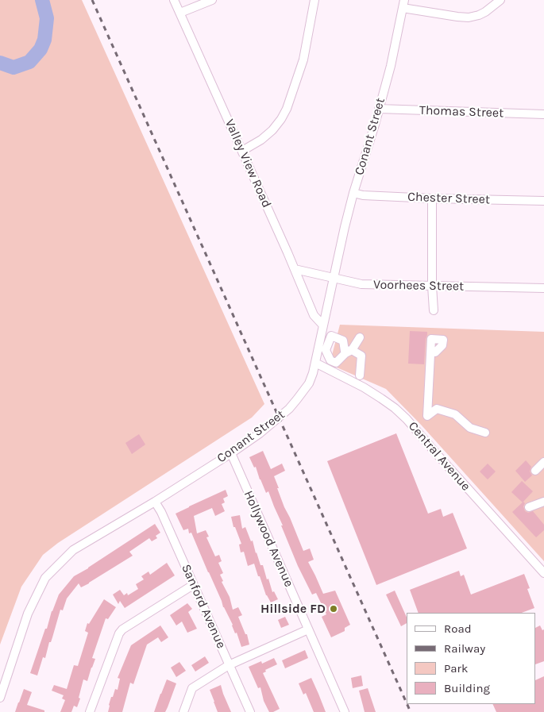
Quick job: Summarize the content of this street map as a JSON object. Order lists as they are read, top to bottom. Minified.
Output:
{"streets":{"street":["Thomas Street","Conant Street","Valley View Road","Chester Street","Voorhees Street","Central Avenue","Hollywood Avenue","Sanford Avenue"]},"crossings":[["Thomas Street","Conant Street"],["Conant Street","Valley View Road"],["Conant Street","Chester Street"],["Conant Street","Voorhees Street"],["Conant Street","Central Avenue"],["Conant Street","Hollywood Avenue"],["Conant Street","Sanford Avenue"],["Valley View Road","Voorhees Street"]],"places":["Hillside FD"],"legend":["Road","Railway","Park","Building"]}
